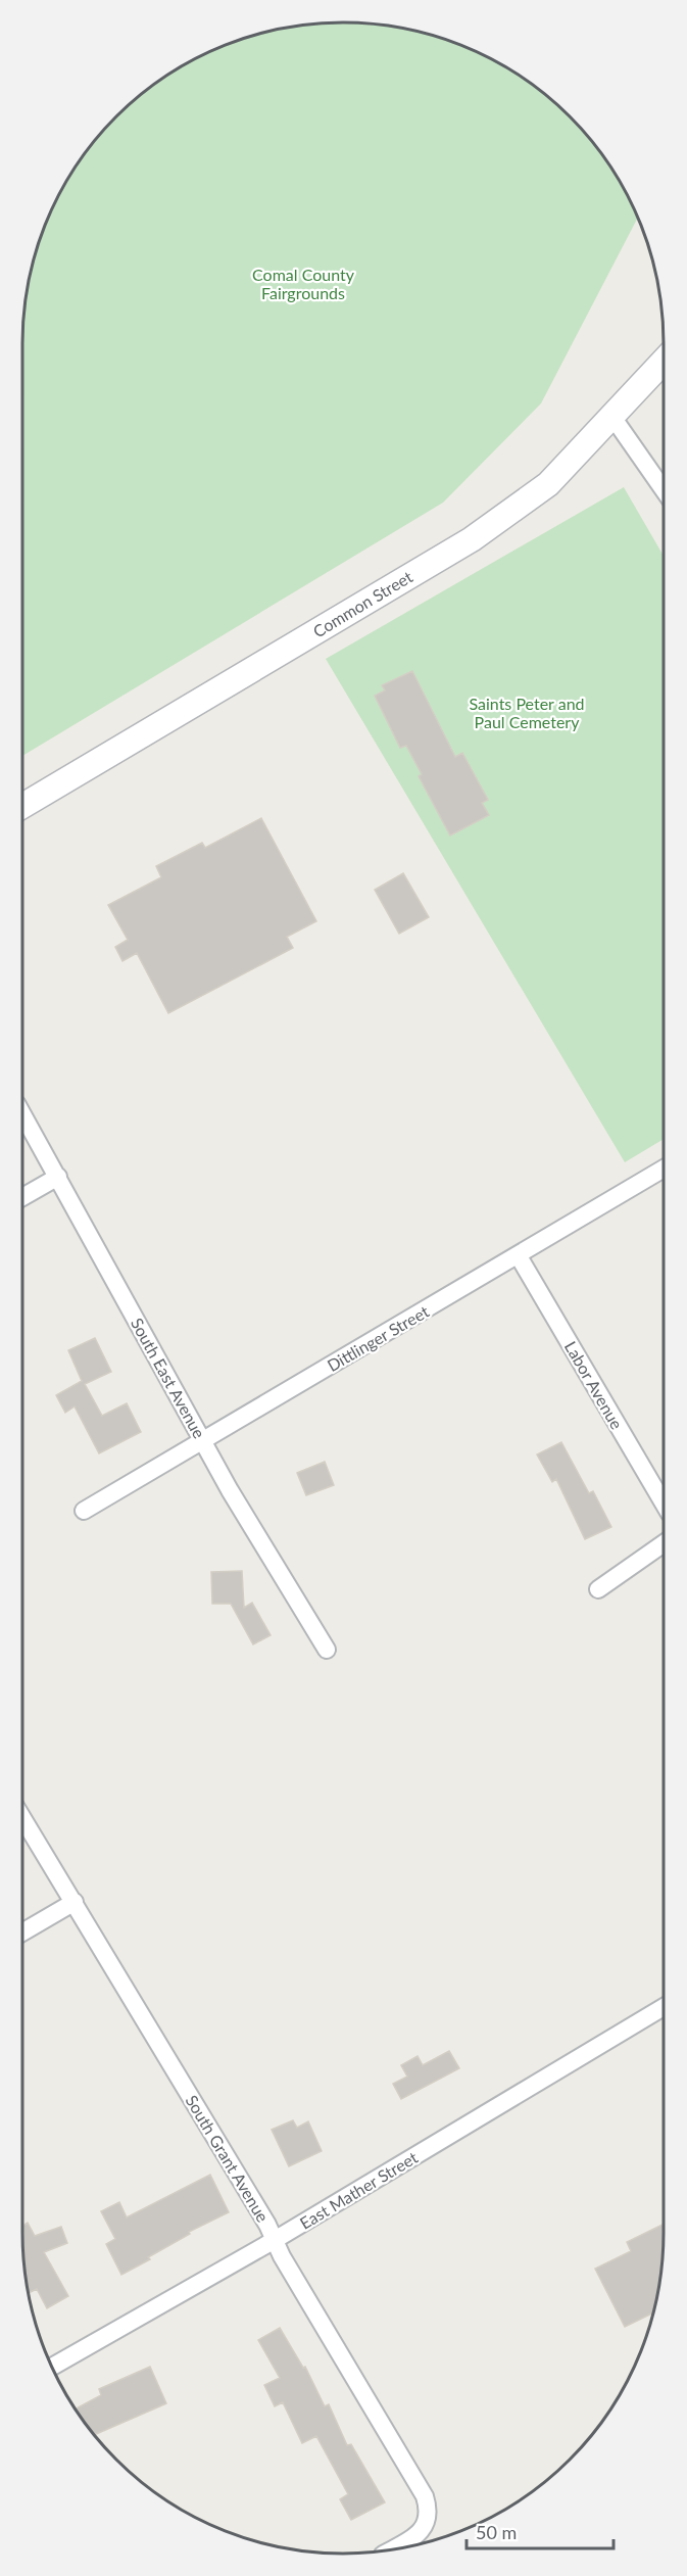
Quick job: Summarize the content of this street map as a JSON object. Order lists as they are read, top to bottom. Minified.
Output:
{"streets":{"main road":["Common Street"],"street":["Dittlinger Street","South East Avenue","Labor Avenue","South Grant Avenue","East Mather Street"]},"crossings":[["Dittlinger Street","South East Avenue"],["Dittlinger Street","Labor Avenue"],["South Grant Avenue","East Mather Street"]],"parks":["Comal County Fairgrounds","Saints Peter and Paul Cemetery"],"scale_bar":"50 m"}
